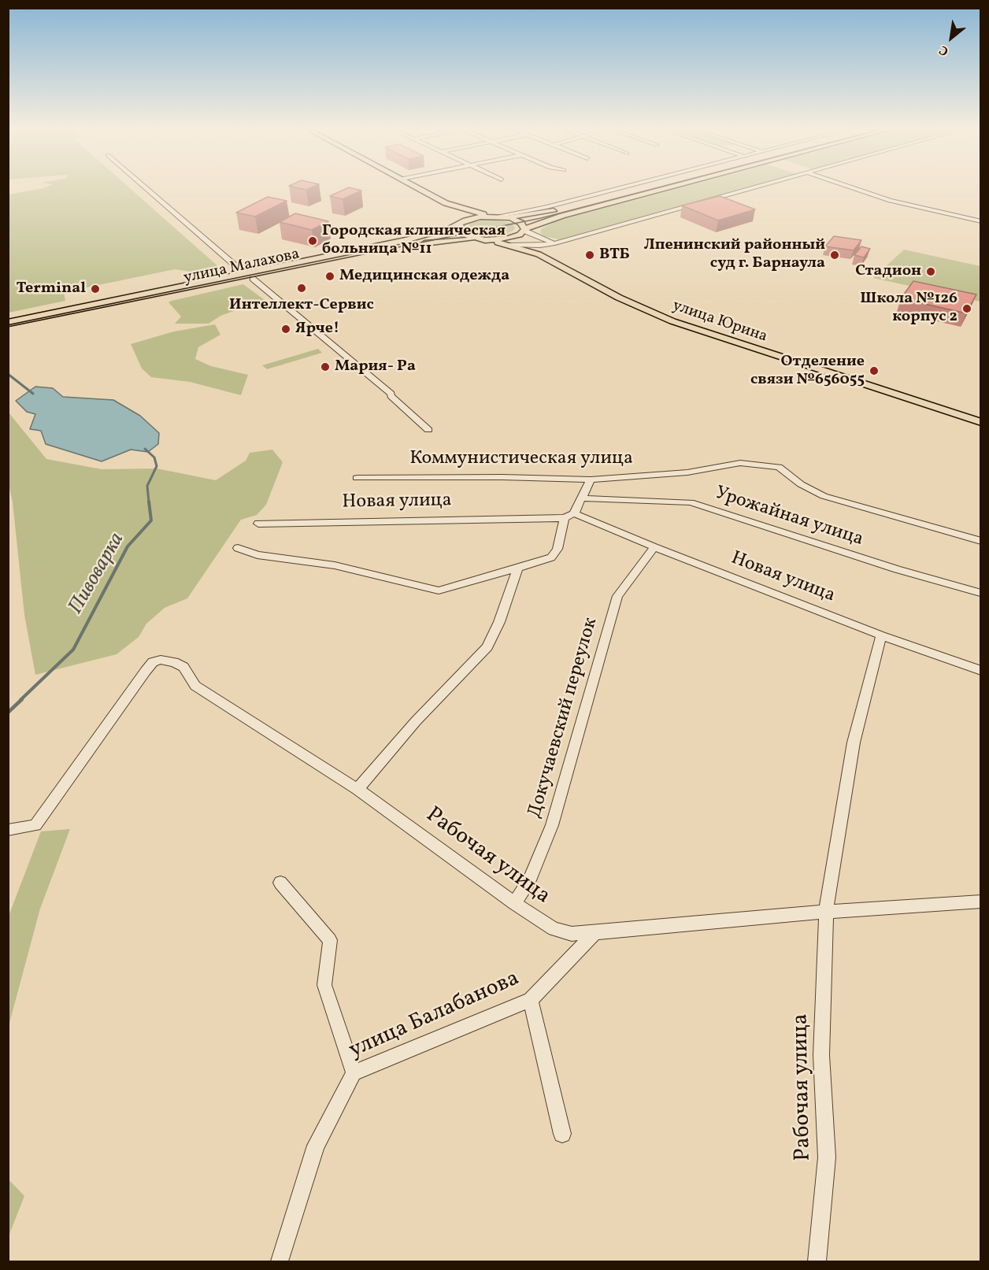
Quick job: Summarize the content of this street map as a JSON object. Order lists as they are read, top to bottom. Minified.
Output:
{"streets":{"main road":["улица Малахова","улица Юрина"],"street":["Коммунистическая улица","Новая улица","Урожайная улица","Докучаевский переулок","Рабочая улица","улица Балабанова"]},"crossings":[["улица Малахова","улица Юрина"],["Новая улица","Докучаевский переулок"],["Новая улица","Рабочая улица"],["Докучаевский переулок","Рабочая улица"],["Рабочая улица","улица Балабанова"]],"water":["Пивоварка"],"places":["Городская клиническая больница №11","ВТБ","Лпенинский районный суд г. Барнаула","Стадион","Медицинская одежда","Интеллект-Сервис","Terminal","Школа №126 корпус 2","Ярче!","Мария- Ра","Отделение связи №656055"],"north":"bottom left"}
